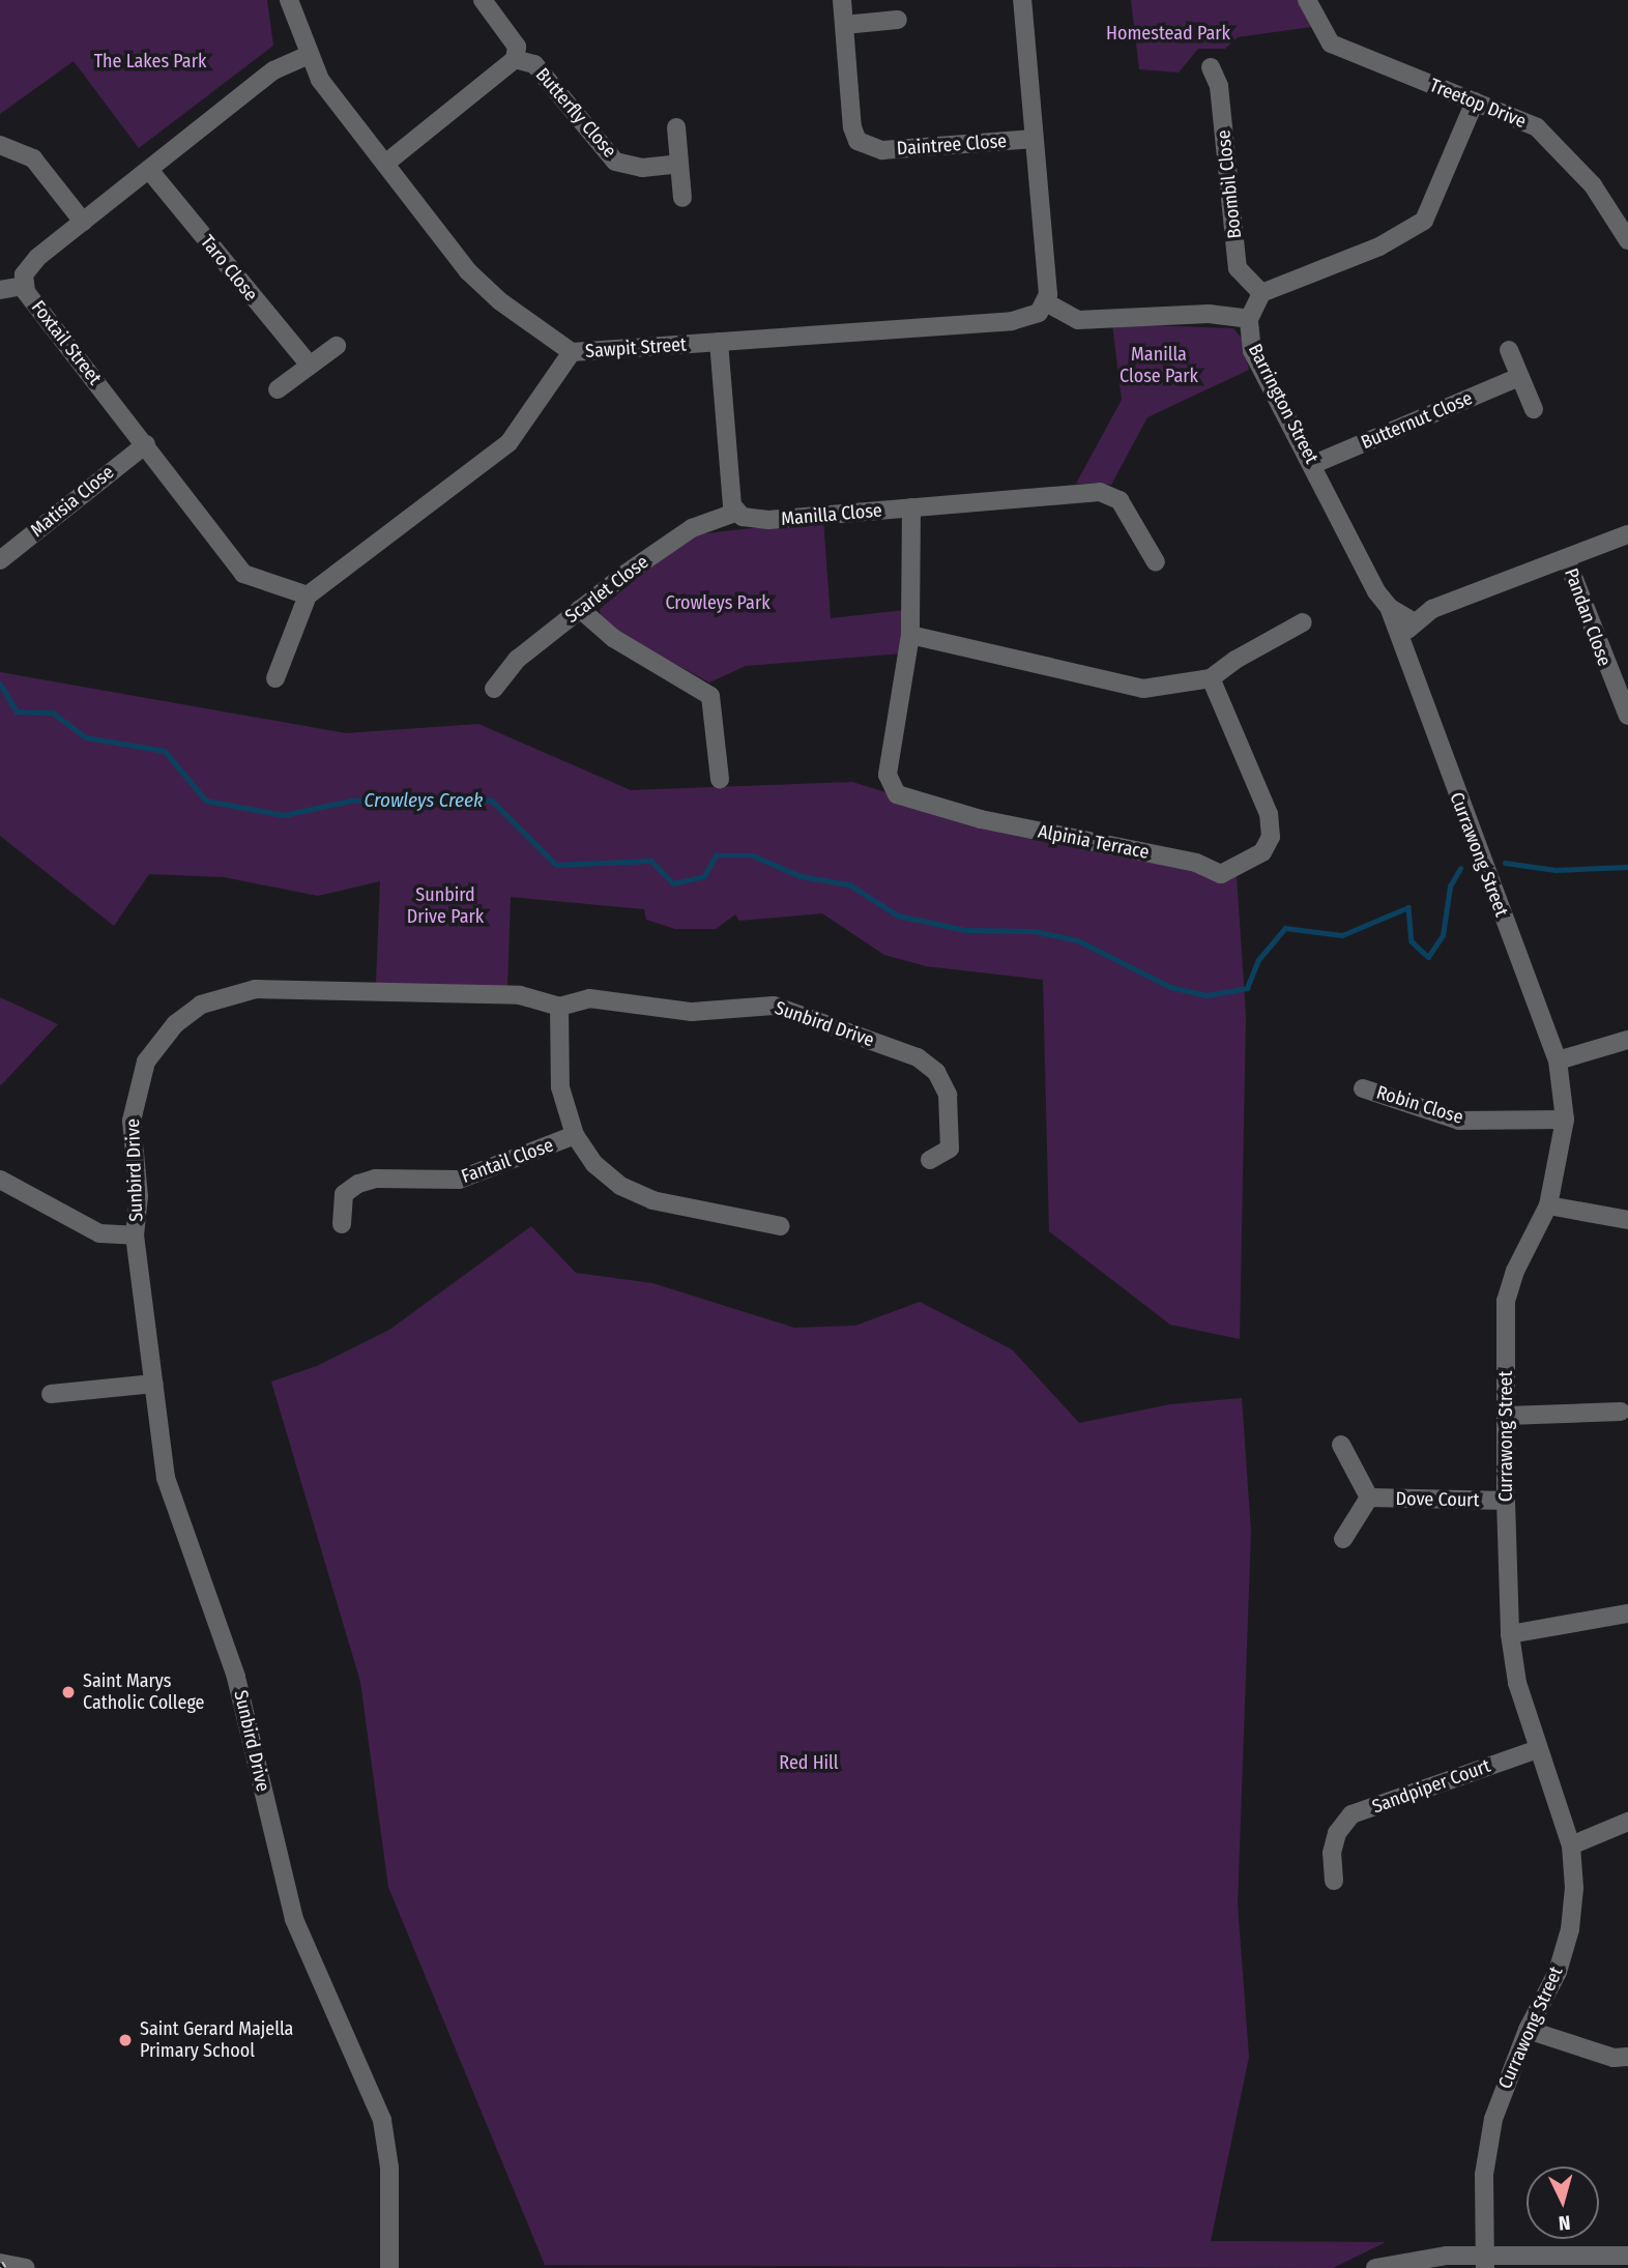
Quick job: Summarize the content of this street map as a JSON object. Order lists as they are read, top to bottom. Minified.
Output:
{"streets":{"street":["Treetop Drive","Butterfly Close","Daintree Close","Boombil Close","Taro Close","Foxtail Street","Sawpit Street","Barrington Street","Butternut Close","Matisia Close","Manilla Close","Scarlet Close","Pandan Close","Alpinia Terrace","Currawong Street","Sunbird Drive","Robin Close","Fantail Close","Dove Court","Sandpiper Court"]},"crossings":[["Butterfly Close","Sawpit Street"],["Boombil Close","Barrington Street"],["Taro Close","Foxtail Street"],["Foxtail Street","Sawpit Street"],["Foxtail Street","Matisia Close"],["Barrington Street","Butternut Close"],["Barrington Street","Currawong Street"],["Manilla Close","Scarlet Close"],["Manilla Close","Alpinia Terrace"],["Currawong Street","Robin Close"],["Currawong Street","Dove Court"],["Currawong Street","Sandpiper Court"]],"water":["Crowleys Creek"],"parks":["Homestead Park","The Lakes Park","Manilla Close Park","Crowleys Park","Sunbird Drive Park","Red Hill"],"places":["Saint Marys Catholic College","Saint Gerard Majella Primary School"],"north":"bottom"}
